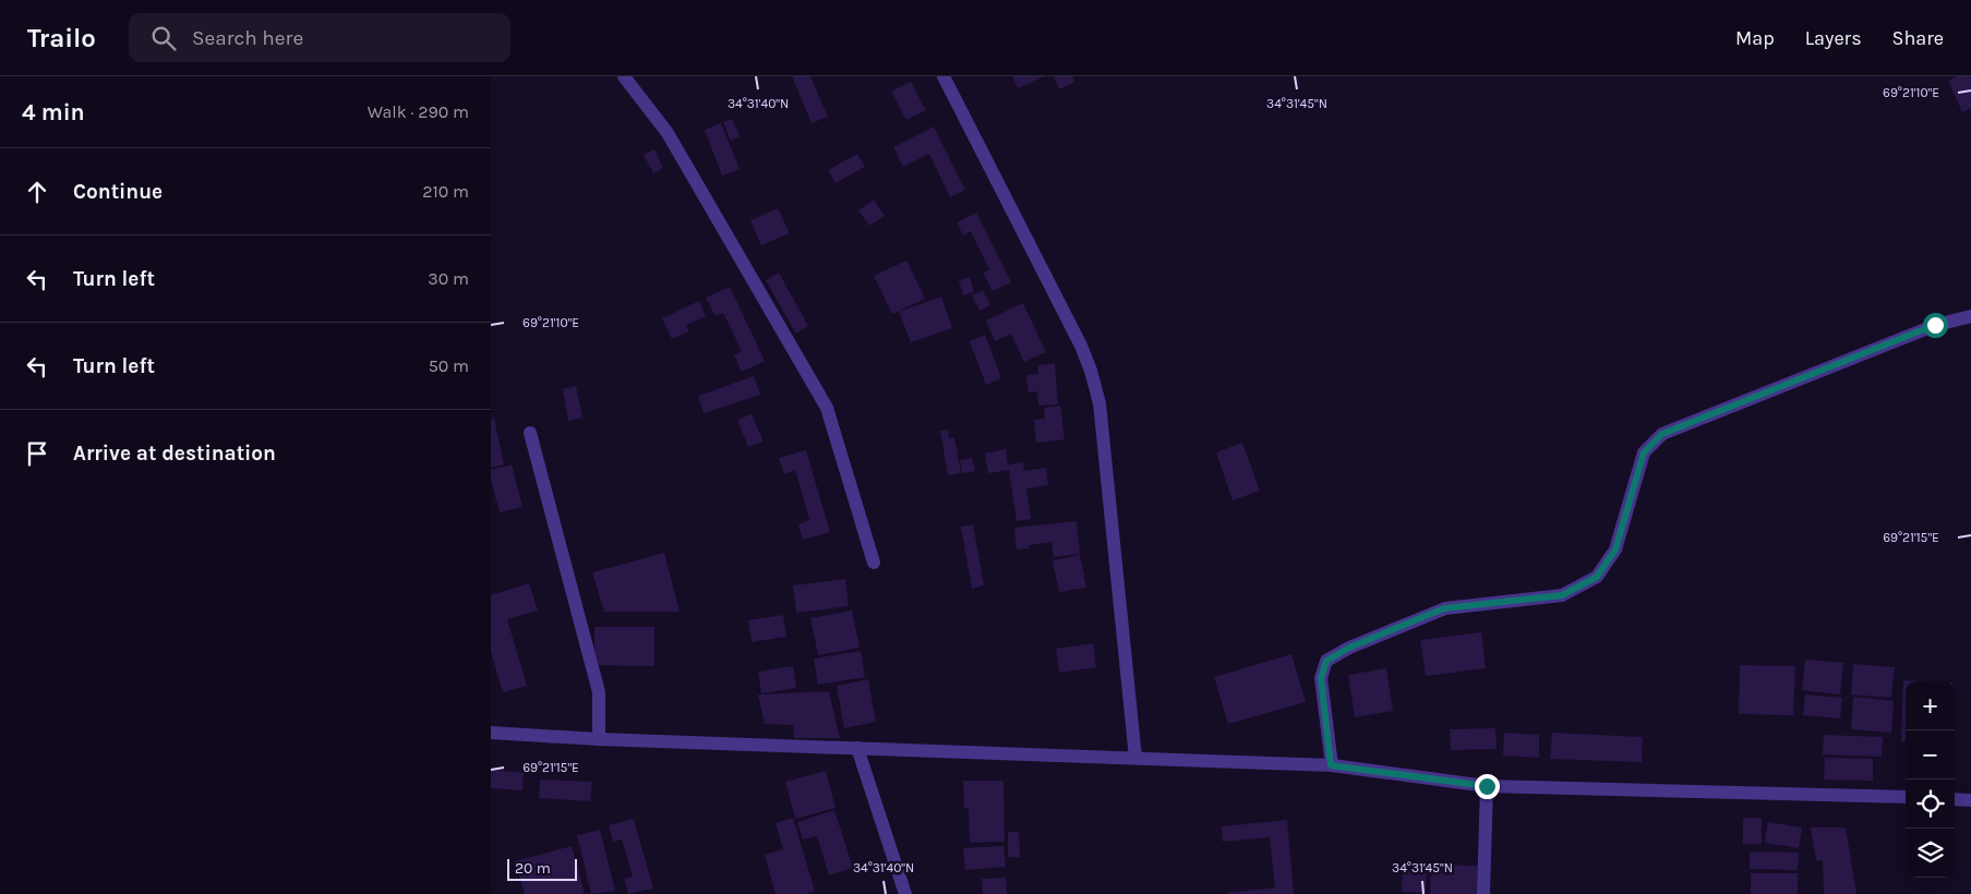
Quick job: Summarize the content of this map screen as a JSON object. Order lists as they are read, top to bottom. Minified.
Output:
{"scale_bar":"20 m","page":{"header":"Trailo","search":"Search here","nav":["Map","Layers","Share"],"heading":["4 min","Walk · 290 m"],"list":[["Continue","210 m"],["Turn left","30 m"],["Turn left","50 m"],"Arrive at destination"],"map_buttons":["+","−"],"scale":"20 m"},"coordinates":["69°21'10\"E","34°31'40\"N","34°31'45\"N","69°21'15\"E"]}
